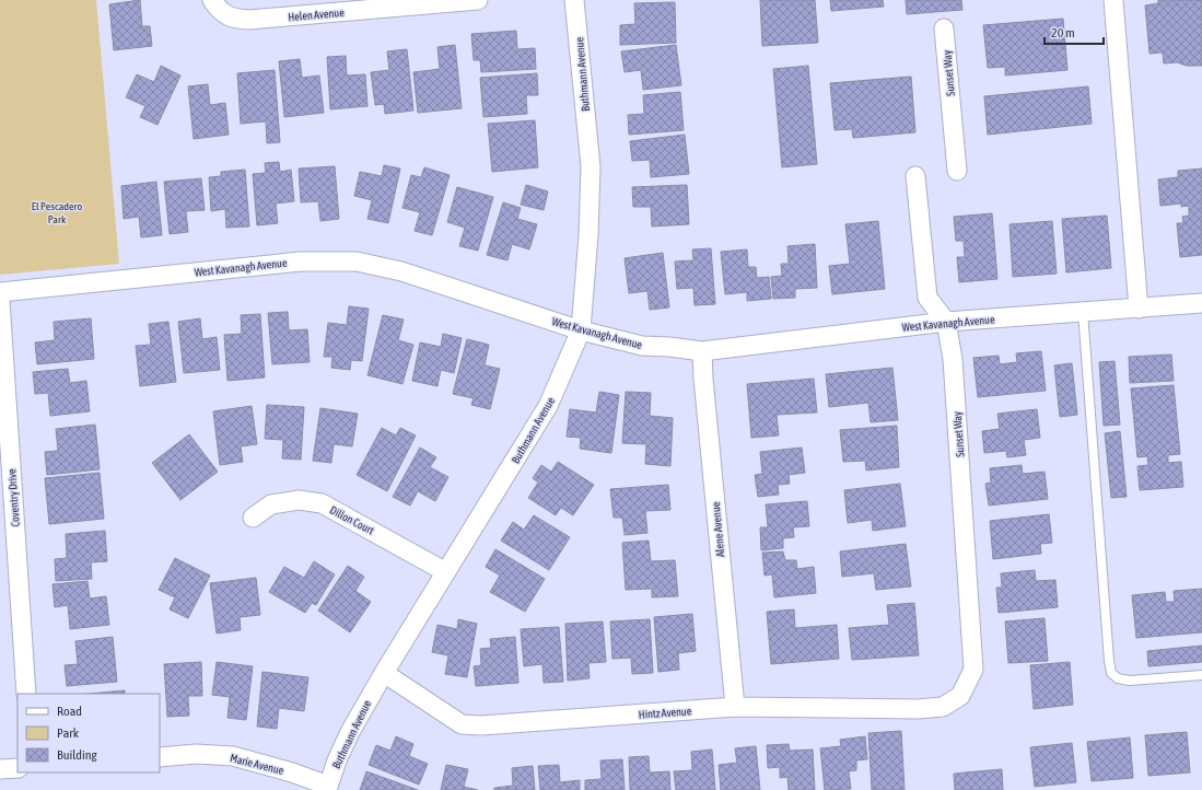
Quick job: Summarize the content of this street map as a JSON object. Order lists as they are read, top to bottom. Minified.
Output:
{"streets":{"street":["Helen Avenue","Sunset Way","Buthmann Avenue","West Kavanagh Avenue","Coventry Drive","Dillon Court","Alene Avenue","Hintz Avenue","Marie Avenue"]},"crossings":[["Sunset Way","West Kavanagh Avenue"],["Sunset Way","Hintz Avenue"],["Buthmann Avenue","West Kavanagh Avenue"],["Buthmann Avenue","Dillon Court"],["Buthmann Avenue","Hintz Avenue"],["Buthmann Avenue","Marie Avenue"],["West Kavanagh Avenue","Alene Avenue"],["Alene Avenue","Hintz Avenue"]],"parks":["El Pescadero Park"],"legend":["Road","Park","Building"],"scale_bar":"20 m"}
